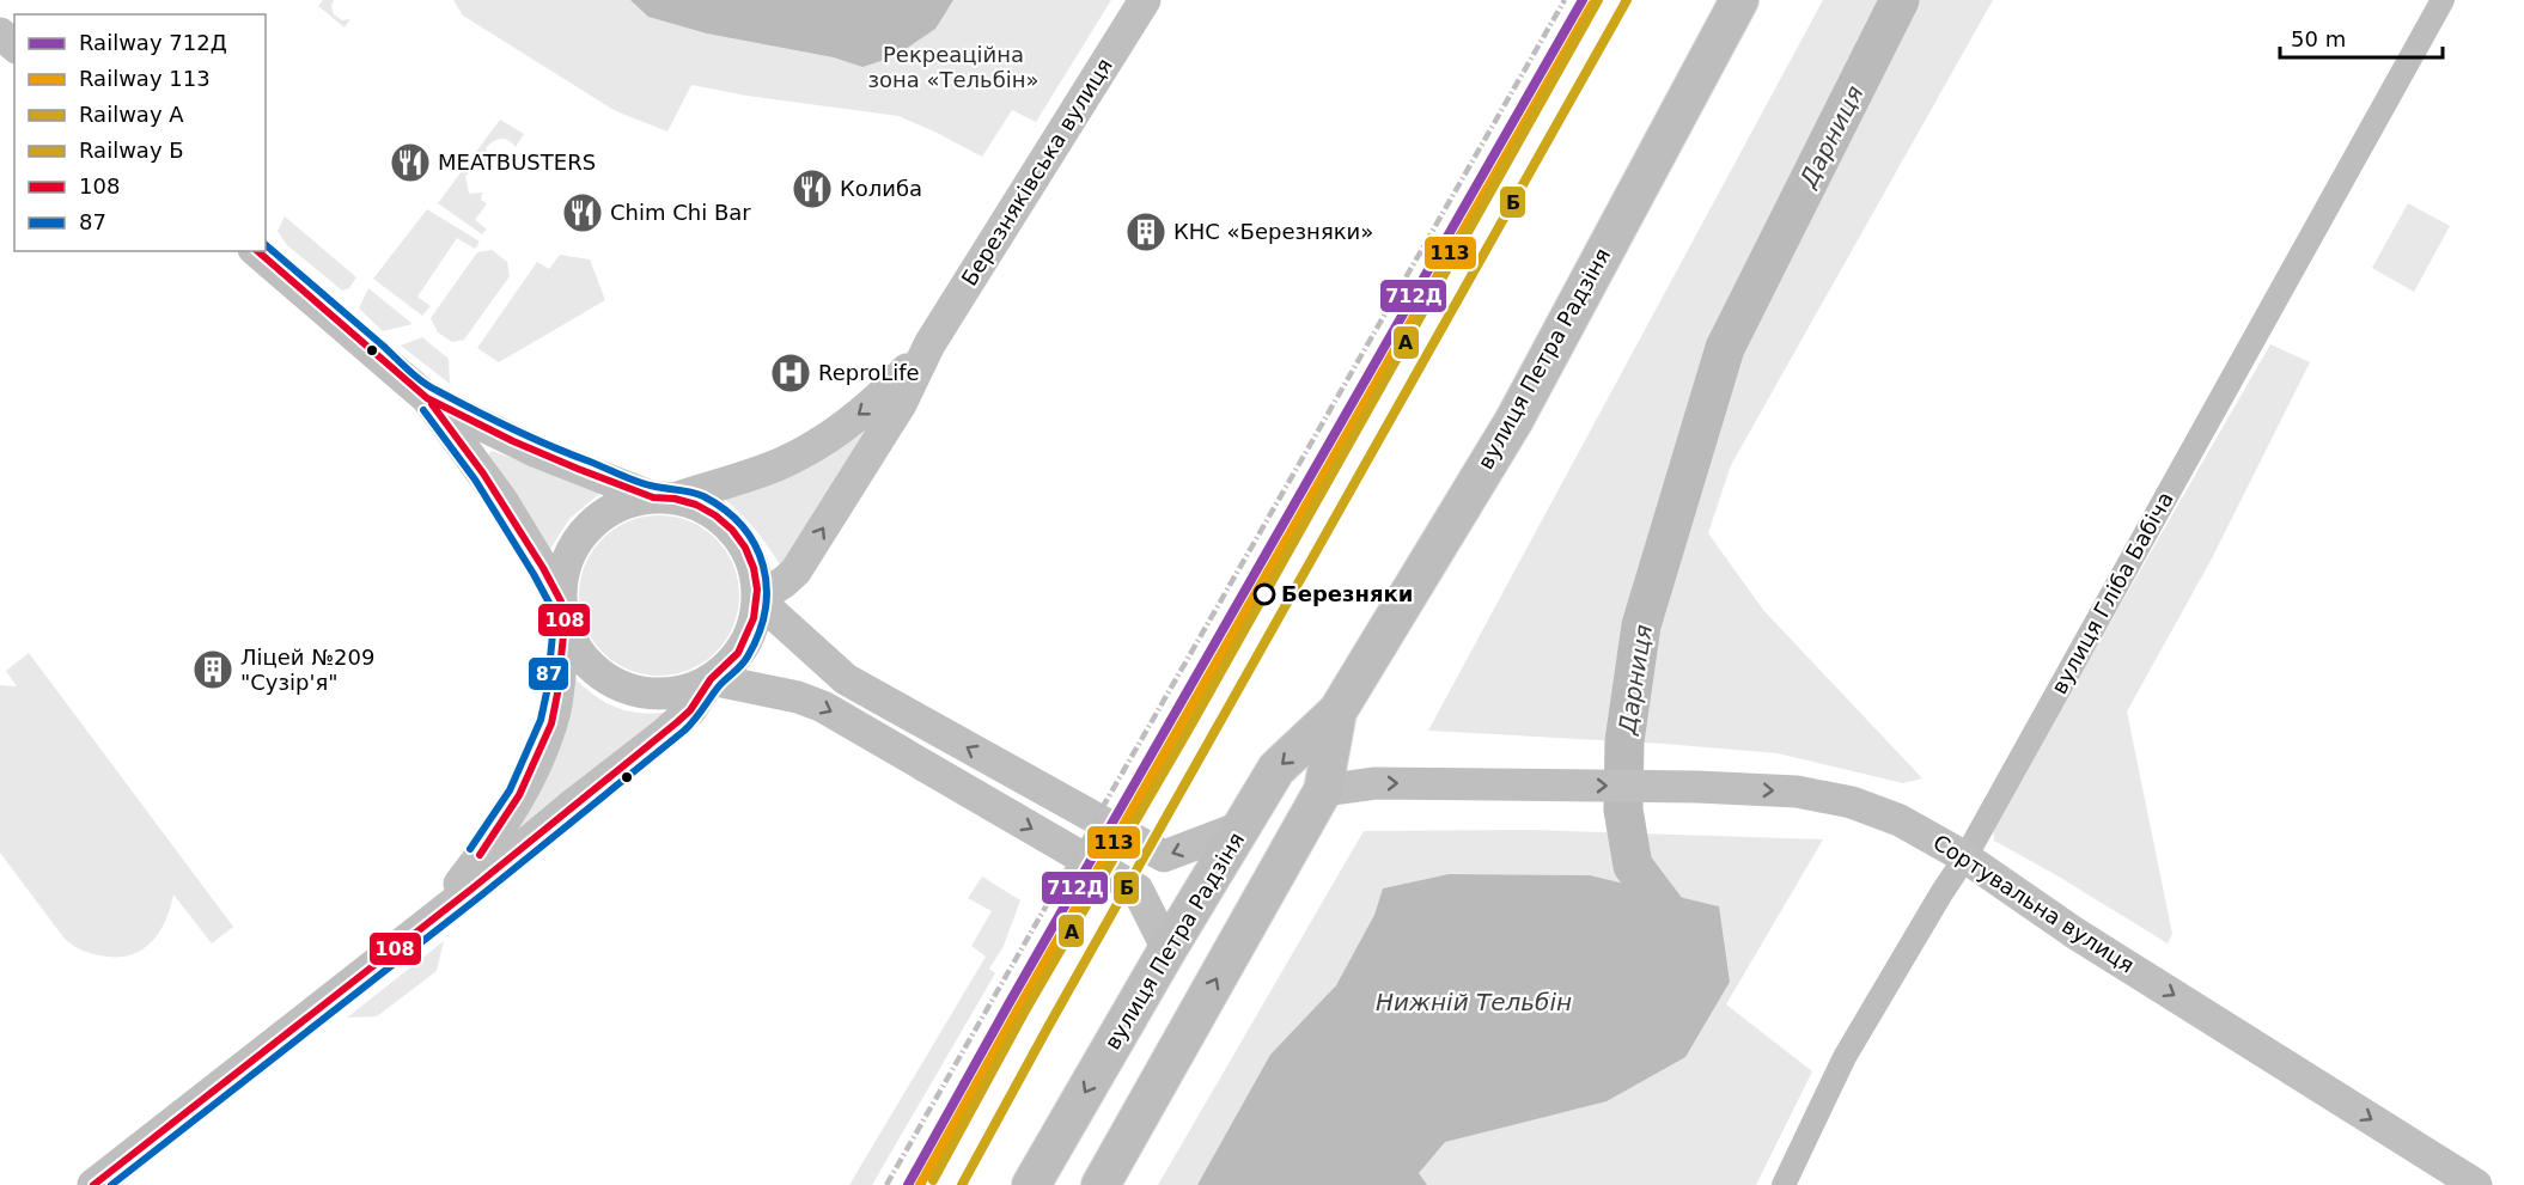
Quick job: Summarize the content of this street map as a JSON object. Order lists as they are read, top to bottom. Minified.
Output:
{"streets":{"main road":["вулиця Петра Радзіня"],"street":["Березняківська вулиця","вулиця Гліба Бабіча","Сортувальна вулиця"]},"crossings":[["вулиця Петра Радзіня","Сортувальна вулиця"],["вулиця Гліба Бабіча","Сортувальна вулиця"]],"one_way":["Сортувальна вулиця"],"water":["Дарниця","Нижній Тельбін"],"parks":["Рекреаційна зона «Тельбін»"],"places":{"restaurant":["MEATBUSTERS","Колиба","Chim Chi Bar"],"building":["КНС «Березняки»","Ліцей №209 \"Сузір'я\""],"hospital":["ReproLife"],"other":["Березняки"]},"lines":["rail line 712Д","rail line A","rail line Б","rail line 113","transit line 87","transit line 108"],"legend":["Railway 712Д","Railway 113","Railway A","Railway Б","108","87"],"scale_bar":"50 m"}
